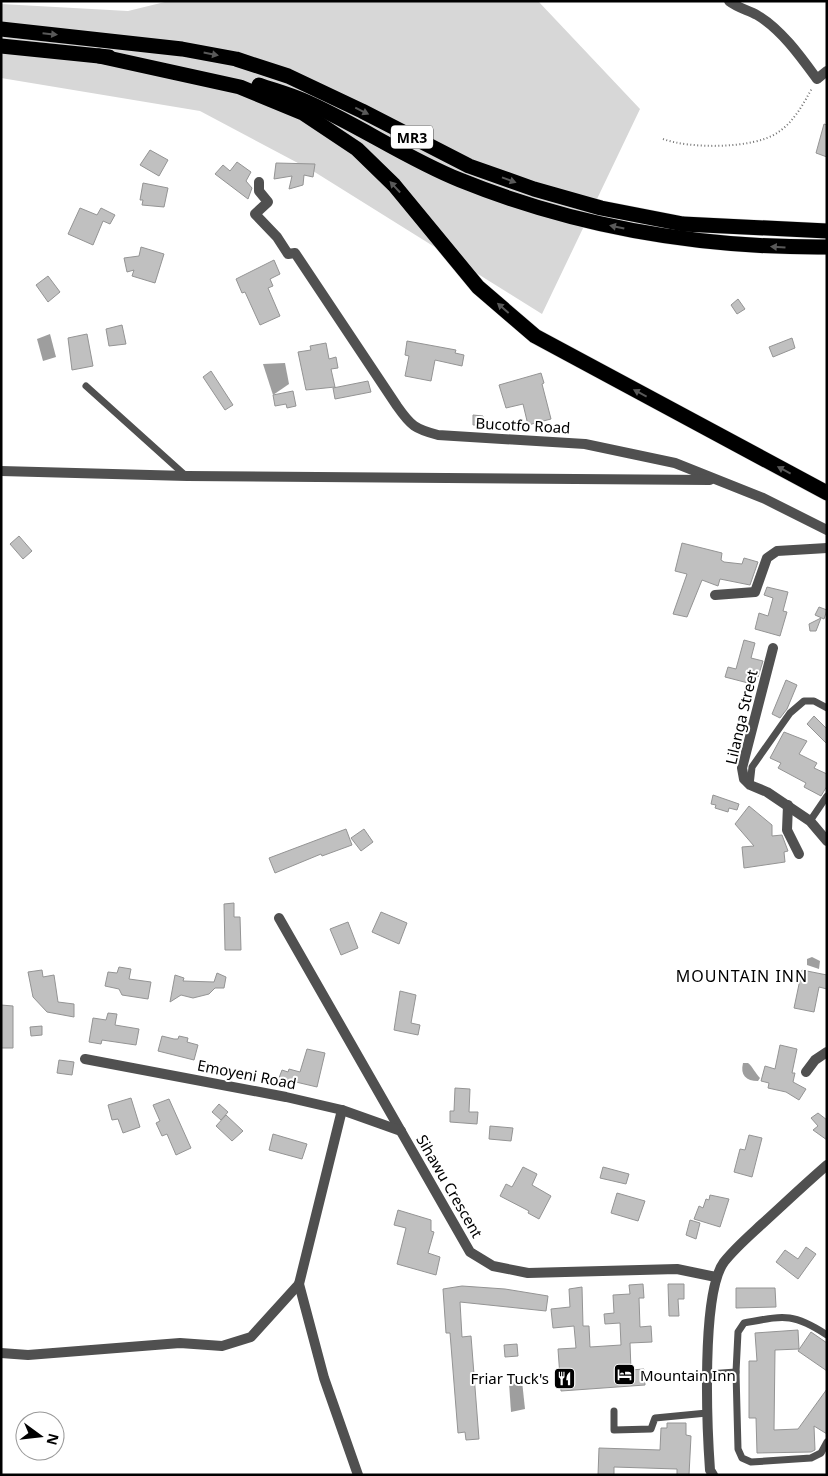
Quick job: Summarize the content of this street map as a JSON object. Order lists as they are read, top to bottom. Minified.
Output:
{"streets":{"highway":["MR3"],"street":["Bucotfo Road","Lilanga Street","Emoyeni Road","Sihawu Crescent"]},"crossings":[["Emoyeni Road","Sihawu Crescent"]],"districts":["MOUNTAIN INN"],"places":{"hotel":["Mountain Inn"],"restaurant":["Friar Tuck's"]},"north":"right"}
